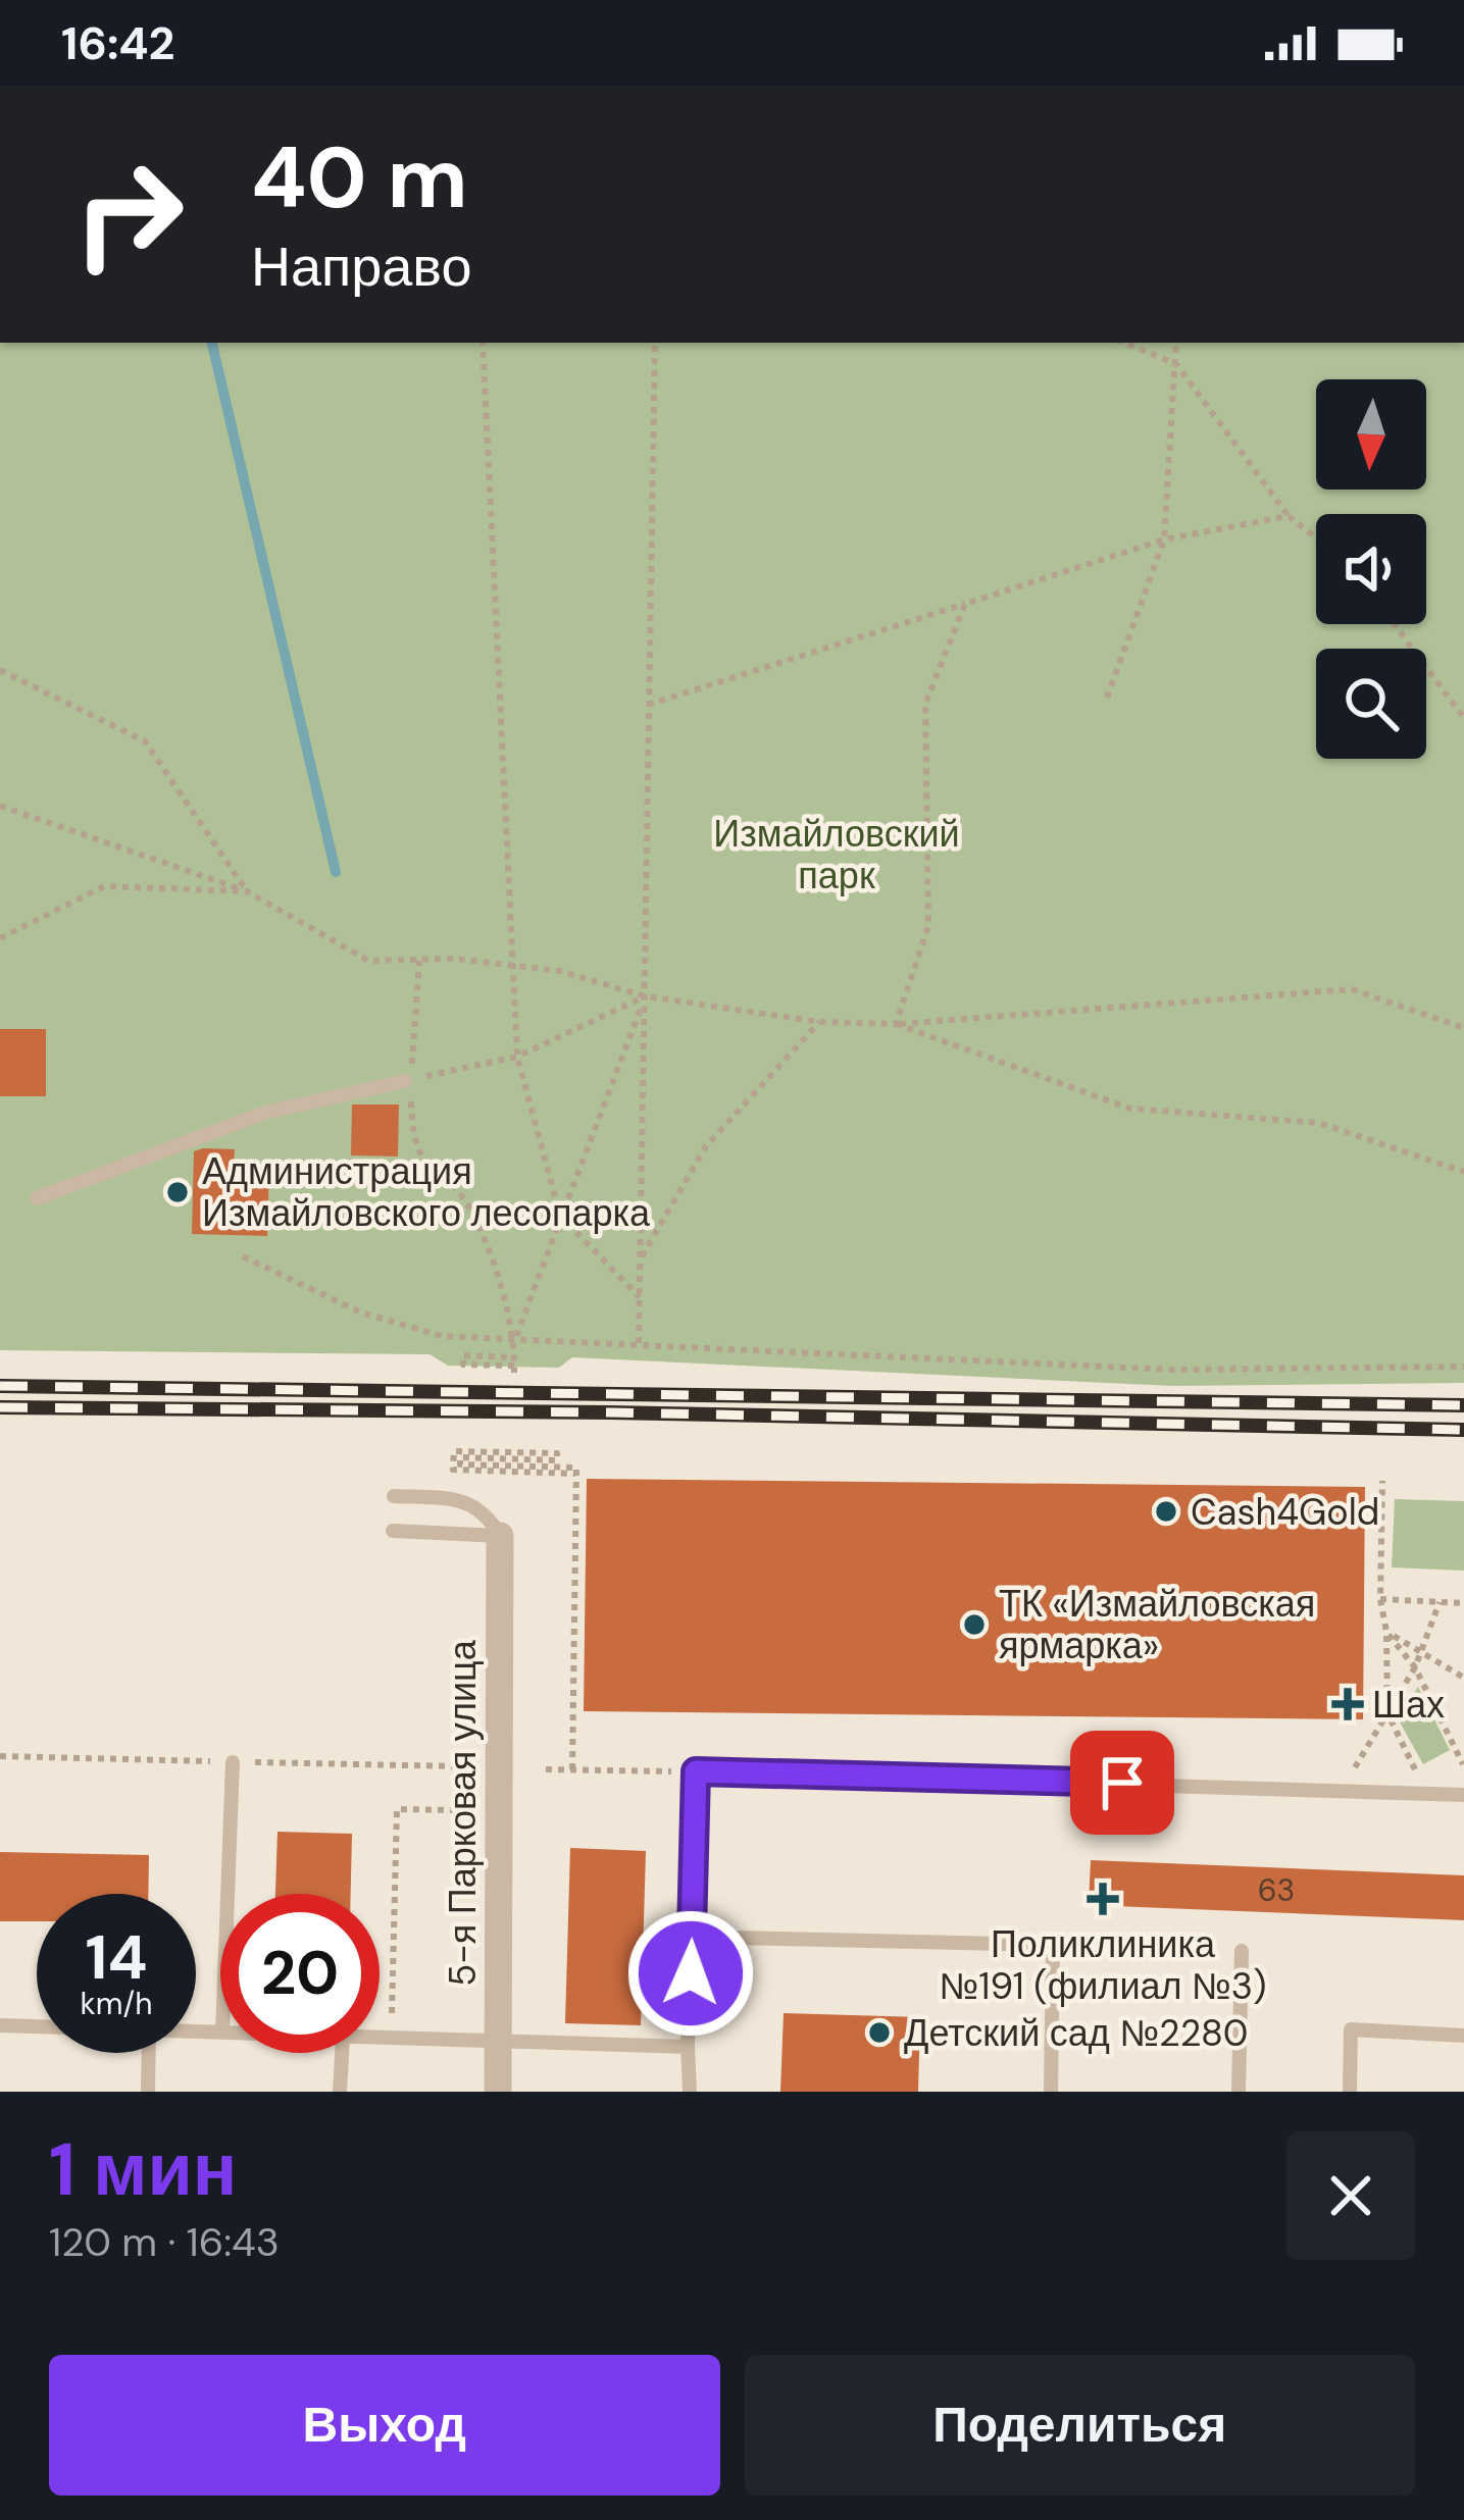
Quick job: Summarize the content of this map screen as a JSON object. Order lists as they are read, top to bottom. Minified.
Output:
{"streets":{"street":["5-я Парковая улица"]},"parks":["Измайловский парк"],"places":{"other":["Администрация Измайловского лесопарка","Cash4Gold","ТК «Измайловская ярмарка»","Детский сад №2280"],"health":["Шах","Поликлиника №191 (филиал №3)"]},"house_numbers":["63"],"north":"bottom","page":{"status":"16:42","turn":["40 m","Направо"],"speed":"14 km/h","limit":"20","heading":["1 мин","120 m · 16:43"],"buttons":["Выход","Поделиться"]}}
